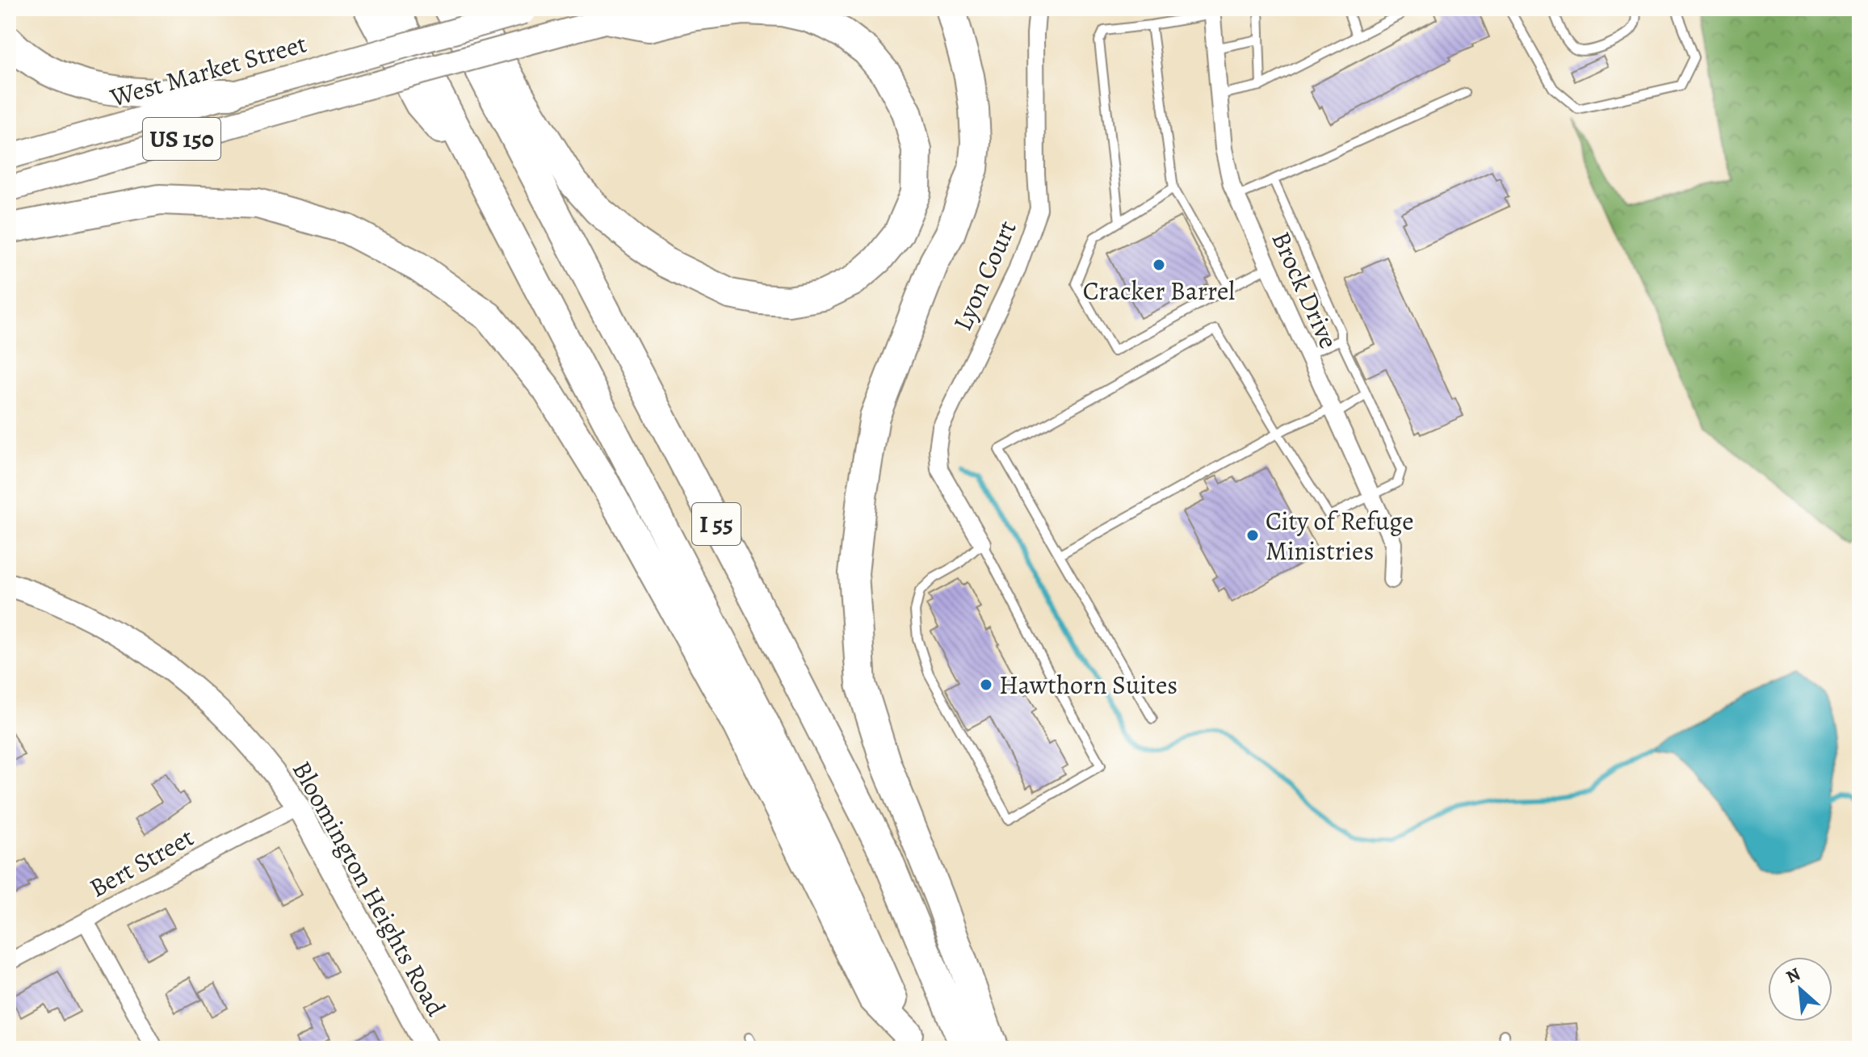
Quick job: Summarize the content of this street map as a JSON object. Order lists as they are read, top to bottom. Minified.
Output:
{"streets":{"highway":["I 55"],"main road":["West Market Street","US 150","Bloomington Heights Road"],"street":["Lyon Court","Brock Drive","Bert Street"]},"crossings":[["Bert Street","Bloomington Heights Road"]],"places":["Cracker Barrel","City of Refuge Ministries","Hawthorn Suites"],"north":"top left"}
